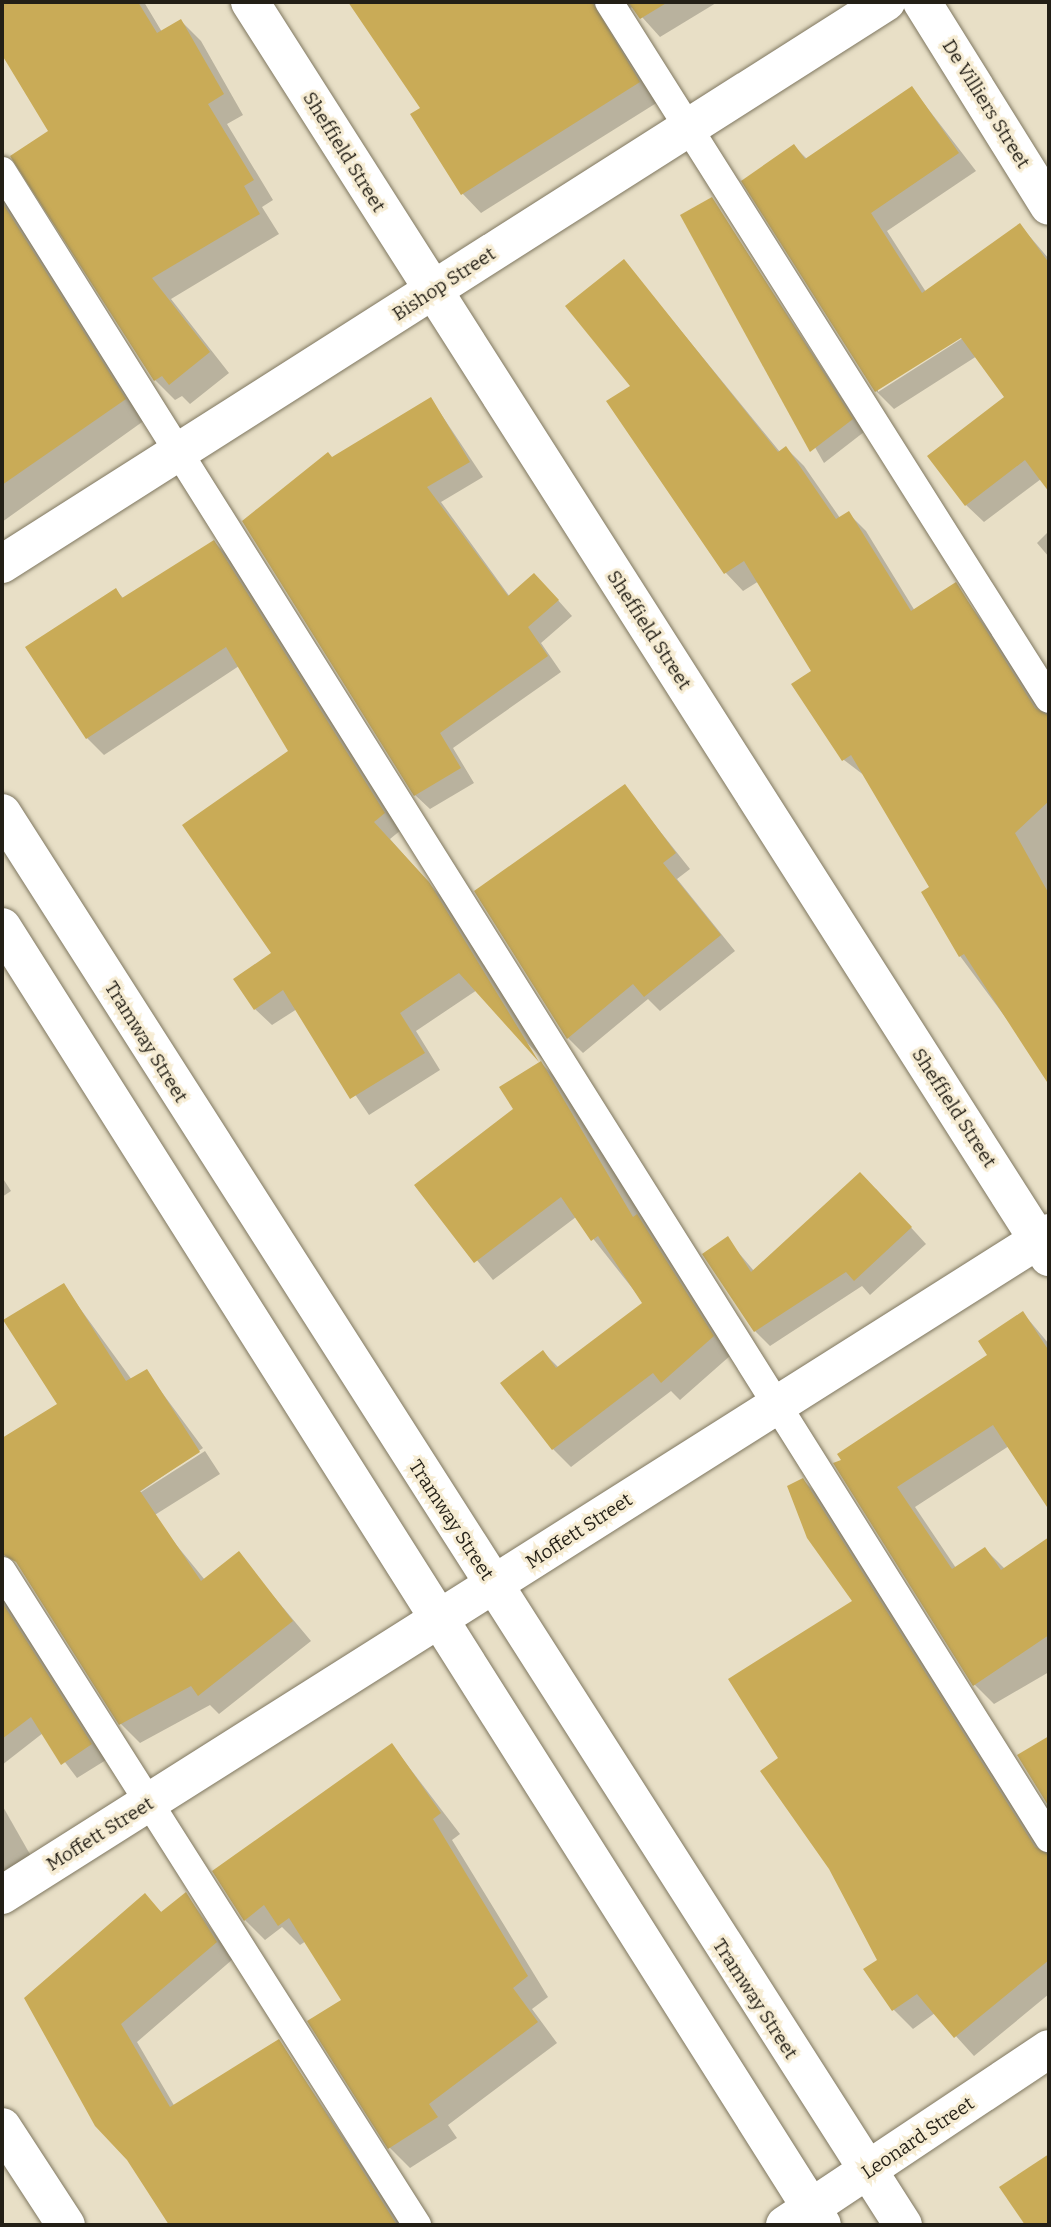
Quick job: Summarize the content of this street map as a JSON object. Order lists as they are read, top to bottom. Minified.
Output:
{"streets":{"street":["De Villiers Street","Sheffield Street","Bishop Street","Tramway Street","Moffett Street","Leonard Street"]},"crossings":[["Sheffield Street","Bishop Street"],["Sheffield Street","Moffett Street"],["Tramway Street","Moffett Street"],["Tramway Street","Leonard Street"]]}
